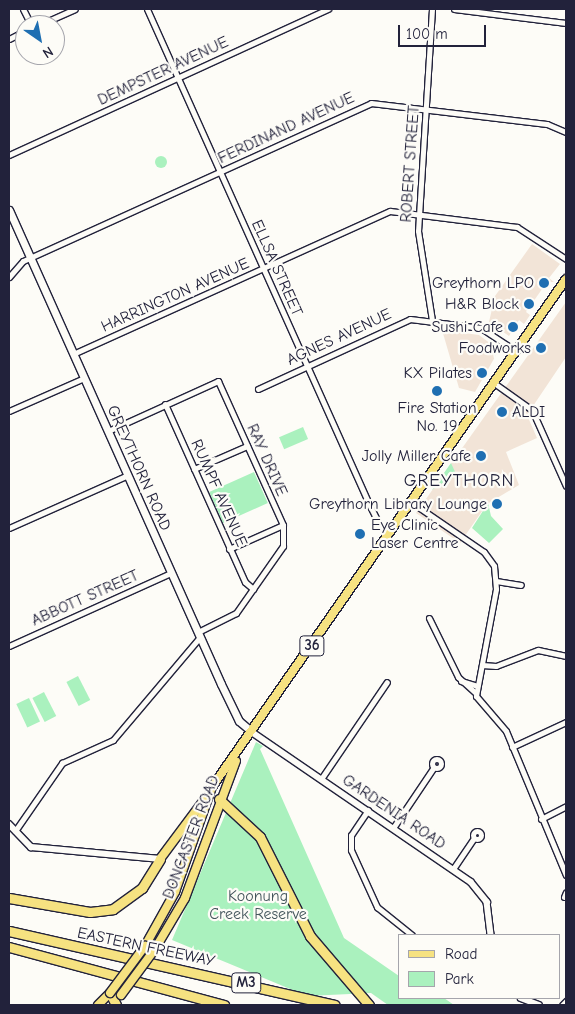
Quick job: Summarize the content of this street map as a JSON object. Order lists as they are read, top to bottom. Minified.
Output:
{"streets":{"highway":["36","EASTERN FREEWAY","M3"],"main road":["GREYTHORN ROAD","DONCASTER ROAD"],"street":["DEMPSTER AVENUE","FERDINAND AVENUE","ROBERT STREET","ELLSA STREET","HARRINGTON AVENUE","AGNES AVENUE","RAY DRIVE","RUMPF AVENUE","ABBOTT STREET","GARDENIA ROAD"]},"crossings":[["DEMPSTER AVENUE","ELLSA STREET"],["FERDINAND AVENUE","ROBERT STREET"],["FERDINAND AVENUE","ELLSA STREET"],["FERDINAND AVENUE","GREYTHORN ROAD"],["ROBERT STREET","HARRINGTON AVENUE"],["ROBERT STREET","AGNES AVENUE"],["ELLSA STREET","HARRINGTON AVENUE"],["ELLSA STREET","AGNES AVENUE"],["ELLSA STREET","DONCASTER ROAD"],["HARRINGTON AVENUE","GREYTHORN ROAD"],["AGNES AVENUE","DONCASTER ROAD"],["RAY DRIVE","GREYTHORN ROAD"],["RAY DRIVE","RUMPF AVENUE"],["GREYTHORN ROAD","ABBOTT STREET"],["GREYTHORN ROAD","GARDENIA ROAD"],["GREYTHORN ROAD","DONCASTER ROAD"],["36","DONCASTER ROAD"],["GARDENIA ROAD","DONCASTER ROAD"]],"districts":["GREYTHORN"],"parks":["Koonung Creek Reserve"],"places":["Greythorn LPO","H&R Block","Sushi Cafe","Foodworks","KX Pilates","Fire Station No. 19","ALDI","Jolly Miller Cafe","Greythorn Library Lounge","Eye Clinic Laser Centre"],"legend":["Road","Park"],"scale_bar":"100 m","north":"bottom right"}
